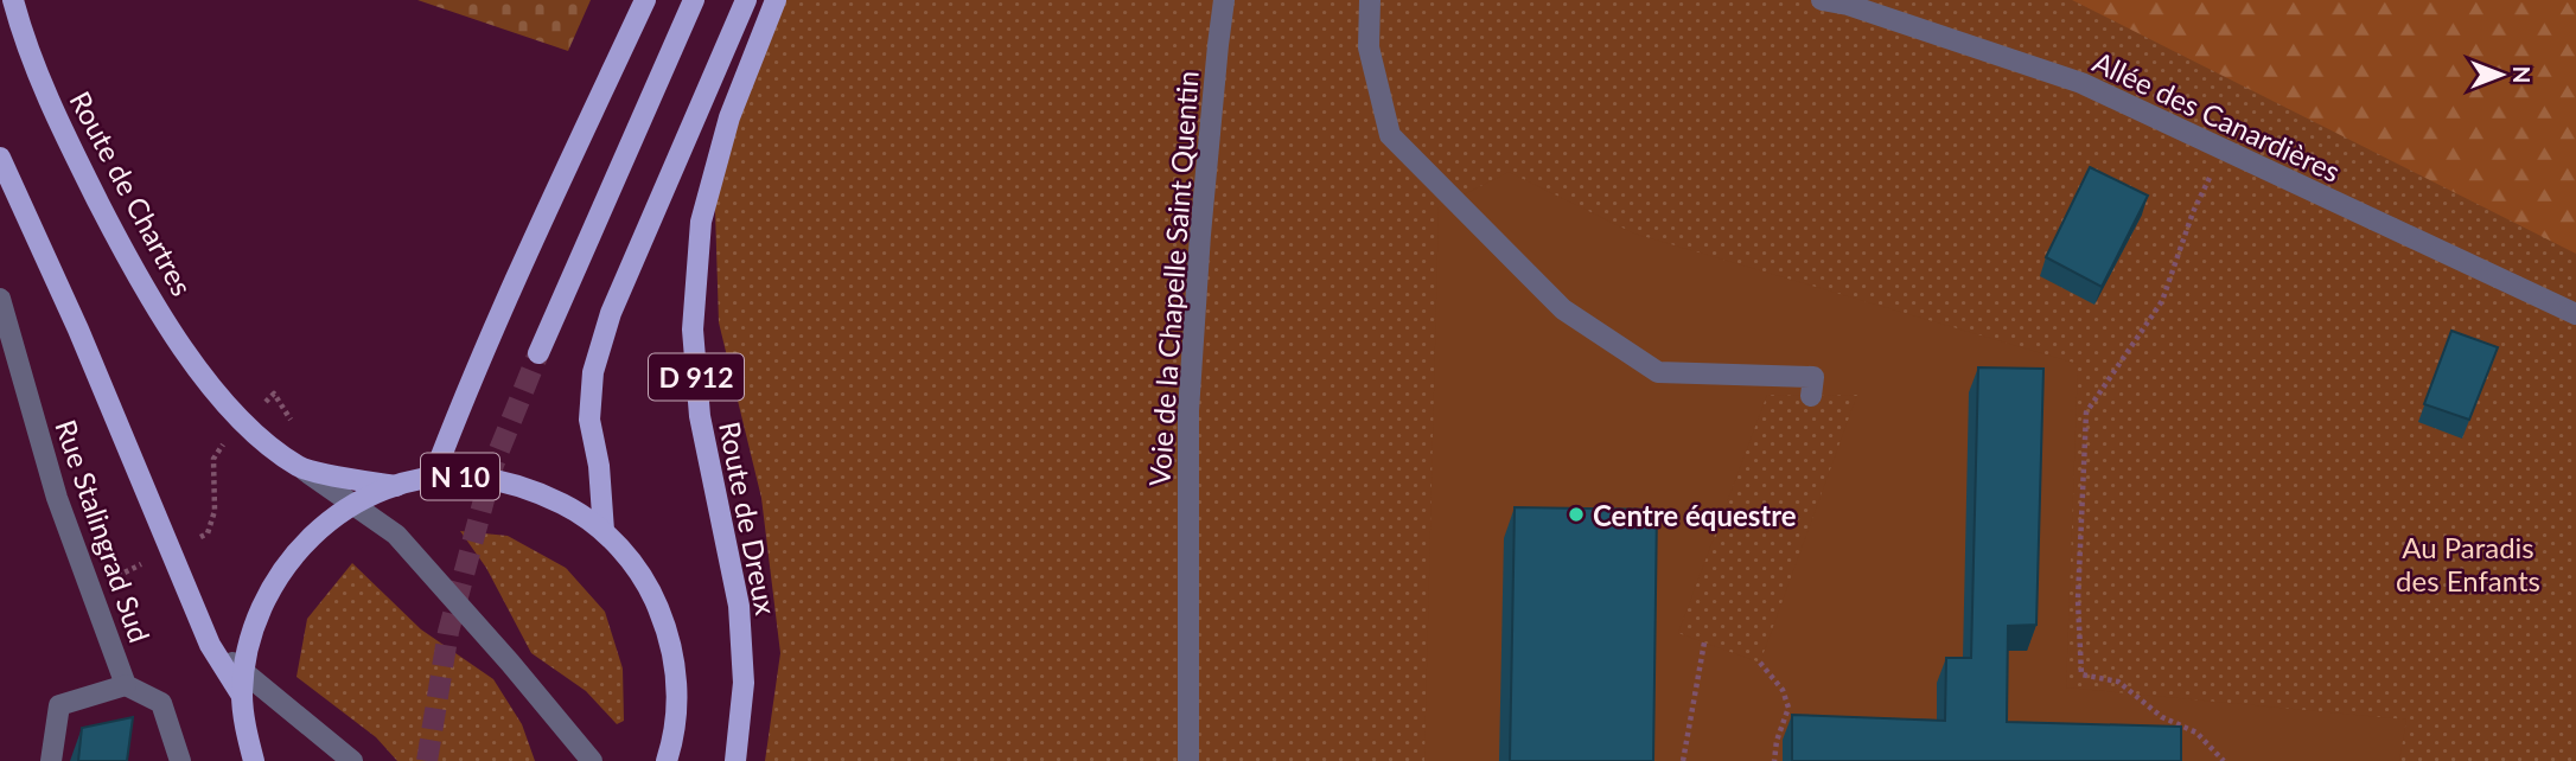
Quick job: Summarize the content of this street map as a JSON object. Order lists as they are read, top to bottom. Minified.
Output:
{"streets":{"main road":["Route de Chartres","D 912","N 10","Route de Dreux"],"street":["Allée des Canardières","Voie de la Chapelle Saint Quentin","Rue Stalingrad Sud"]},"crossings":[["Route de Chartres","N 10"]],"parks":["Au Paradis des Enfants"],"places":["Centre équestre"],"north":"right"}
